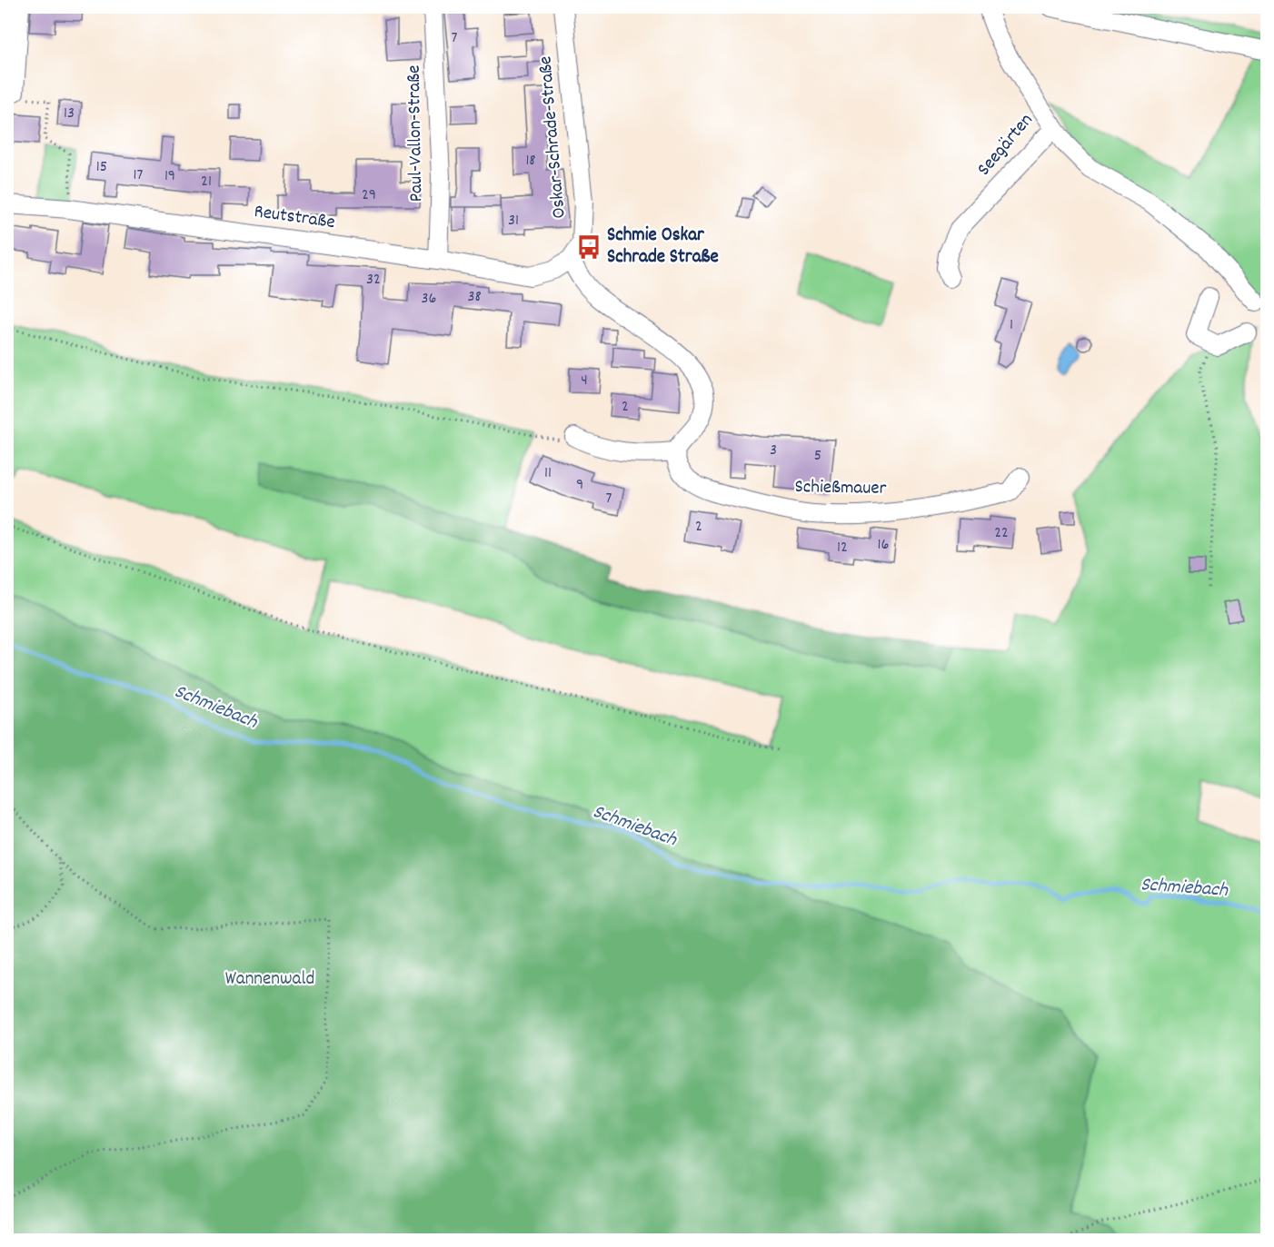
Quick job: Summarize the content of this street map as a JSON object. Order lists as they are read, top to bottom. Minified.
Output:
{"streets":{"street":["Paul-Vallon-Straße","Oskar-Schrade-Straße","Seegärten","Reutstraße","Schießmauer"]},"crossings":[["Paul-Vallon-Straße","Reutstraße"],["Oskar-Schrade-Straße","Reutstraße"]],"water":["Schmiebach"],"parks":["Wannenwald"],"places":{"bus stop":["Schmie Oskar Schrade Straße"]},"house_numbers":["7","13","18","15","17","19","21","29","31","32","38","36","1","4","2","3","5","11","9","7","2","22","16","12"]}
